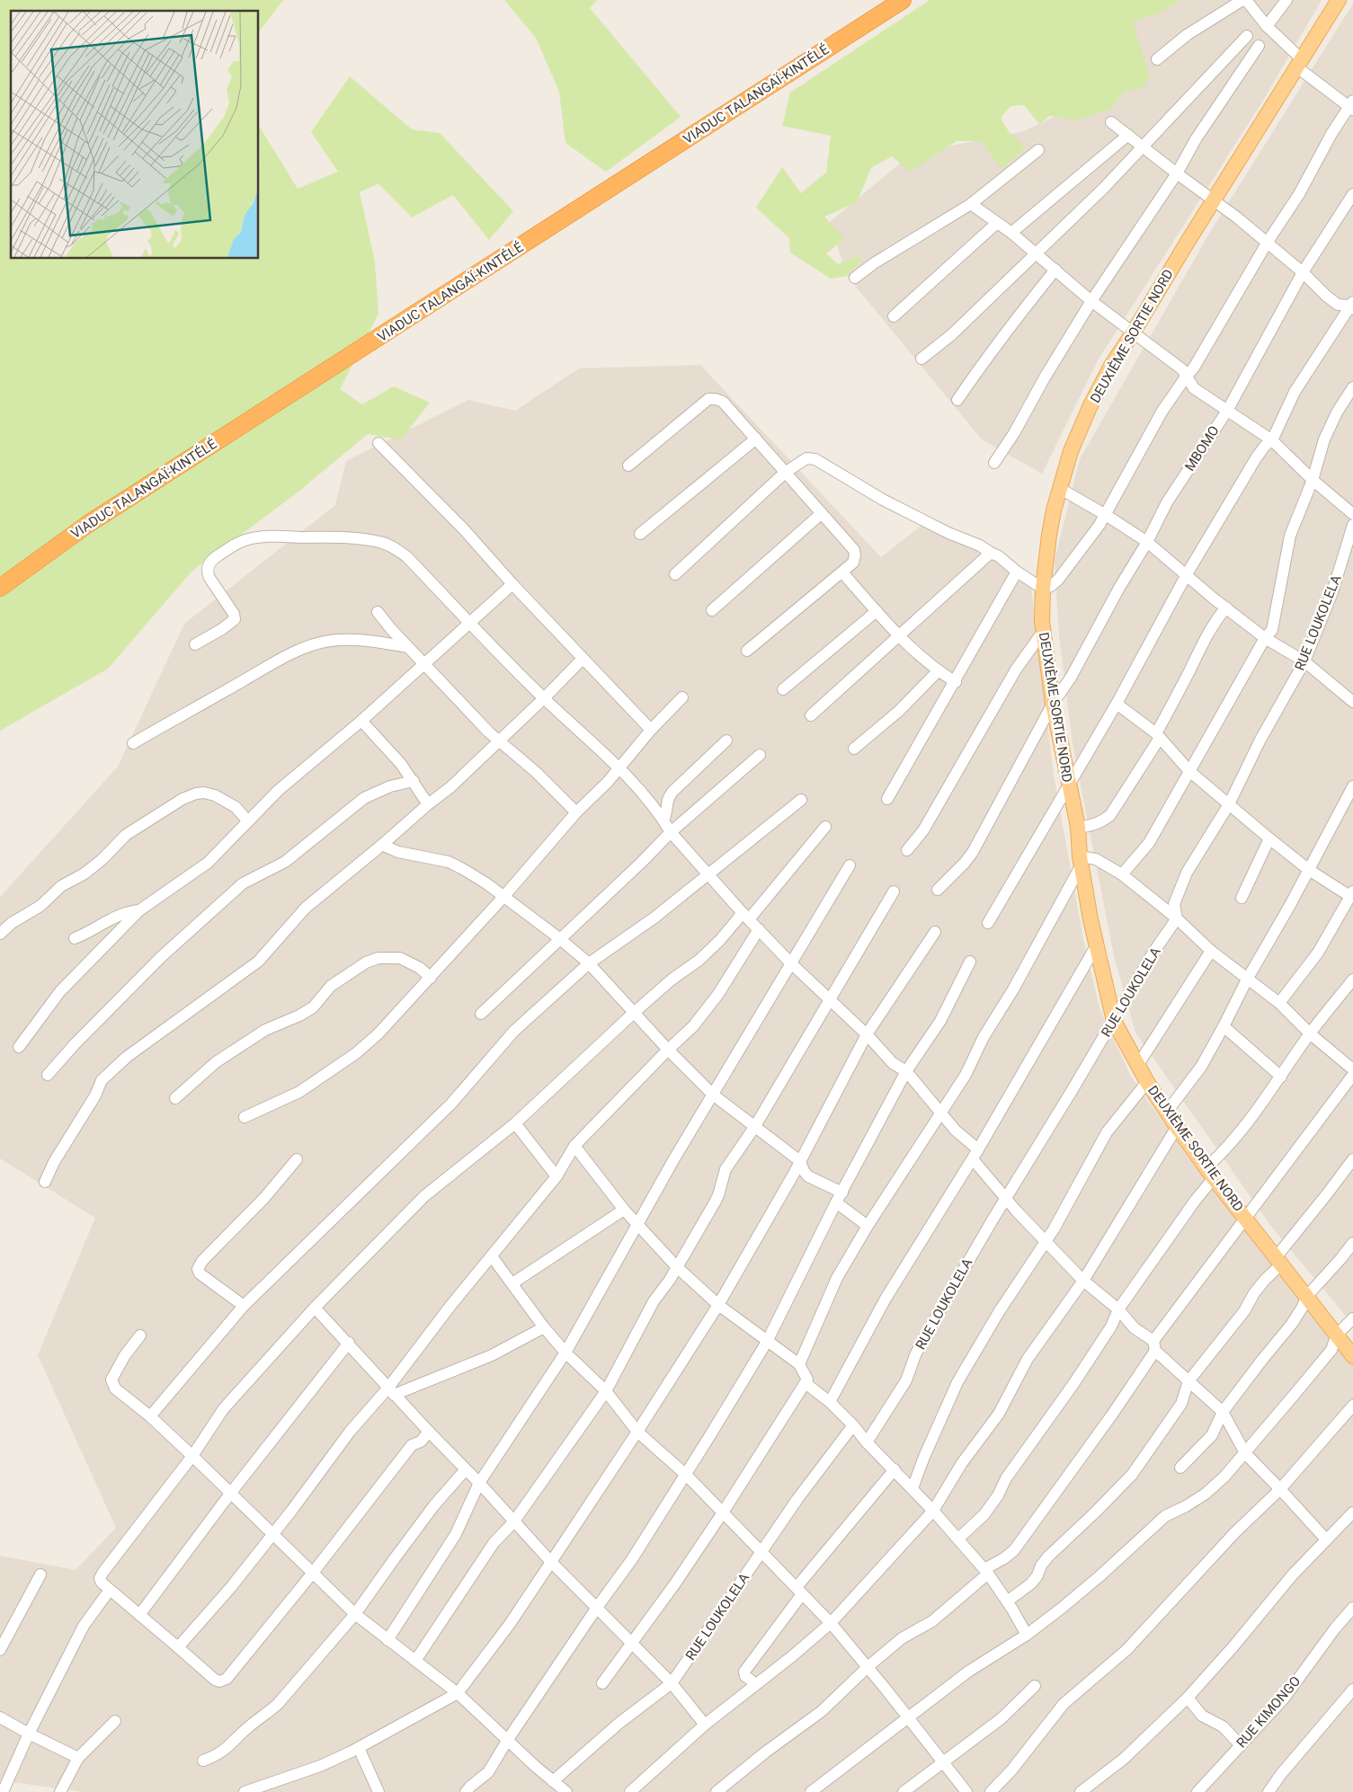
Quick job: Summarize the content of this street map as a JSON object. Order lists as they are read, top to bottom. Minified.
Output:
{"streets":{"highway":["VIADUC TALANGAÏ-KINTÉLÉ"],"main road":["DEUXIÈME SORTIE NORD"],"street":["MBOMO","RUE LOUKOLELA","RUE KIMONGO"]},"crossings":[["DEUXIÈME SORTIE NORD","MBOMO"],["DEUXIÈME SORTIE NORD","RUE LOUKOLELA"]]}
